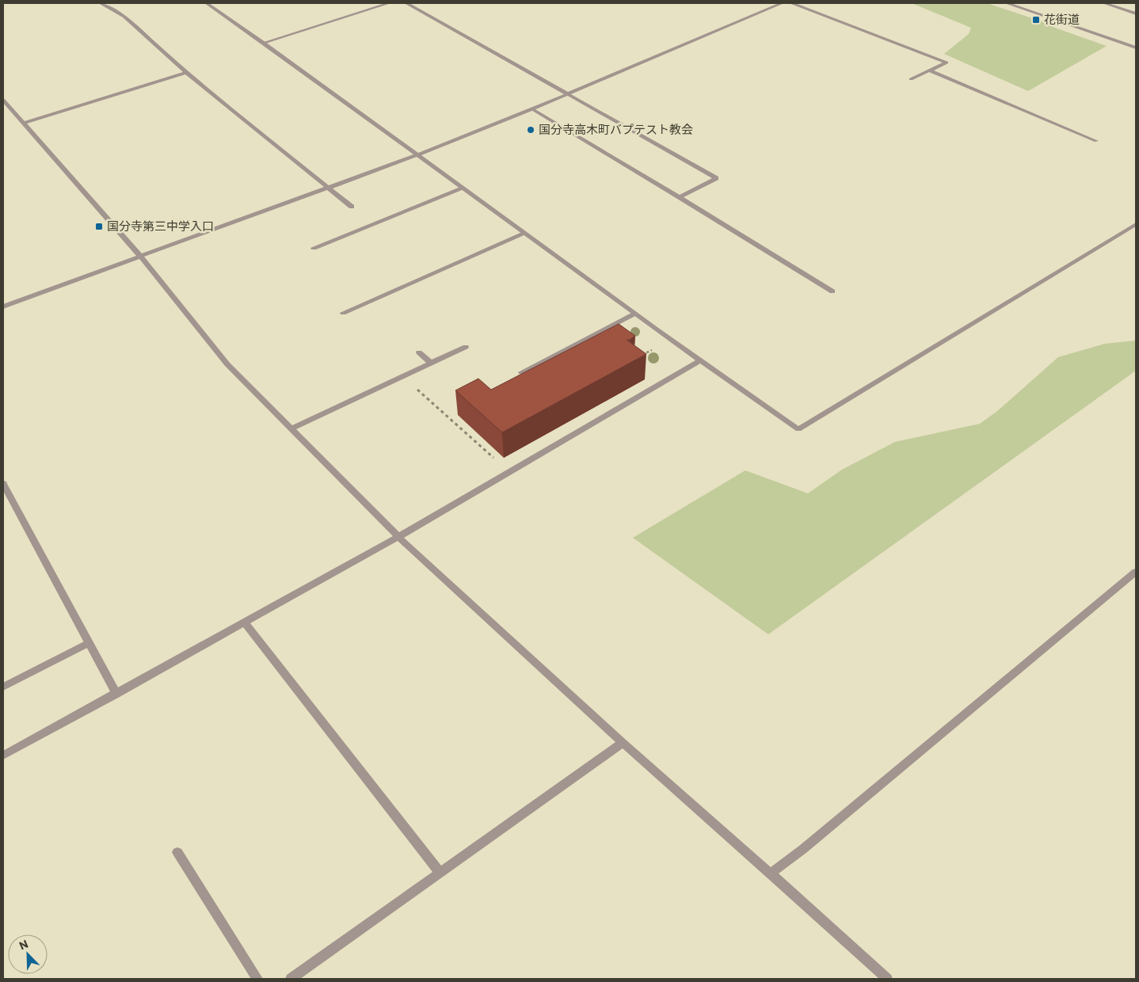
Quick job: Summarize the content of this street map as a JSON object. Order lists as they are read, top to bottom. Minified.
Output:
{"places":{"transit":["花街道","国分寺第三中学入口"],"other":["国分寺高木町バプテスト教会"]},"north":"top left"}
